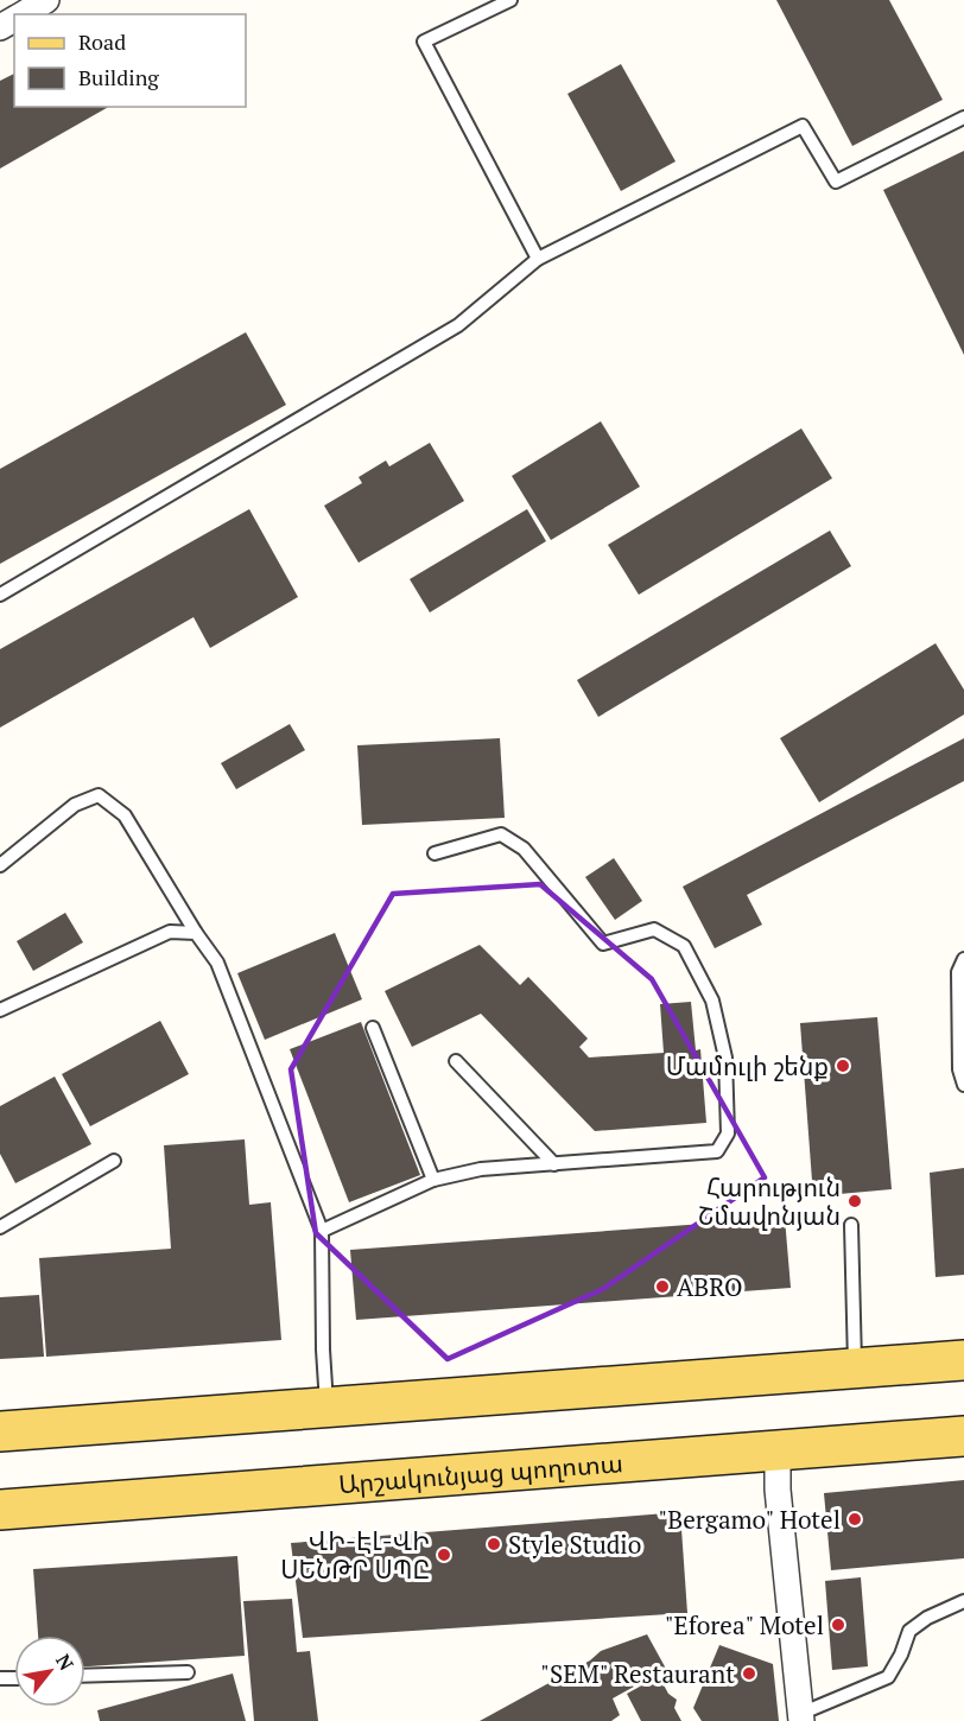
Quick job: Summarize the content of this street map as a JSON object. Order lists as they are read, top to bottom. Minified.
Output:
{"streets":{"main road":["Արշակունյաց պողոտա"]},"places":["Մամուլի շենք","Հարություն Շմավոնյան","ABRO","\"Bergamo\" Hotel","Style Studio","ՎԻ-ԷԼ-ՎԻ ՍԵՆԹՐ ՍՊԸ","\"Eforea\" Motel","\"SEM\" Restaurant"],"legend":["Road","Building"],"north":"top right"}
